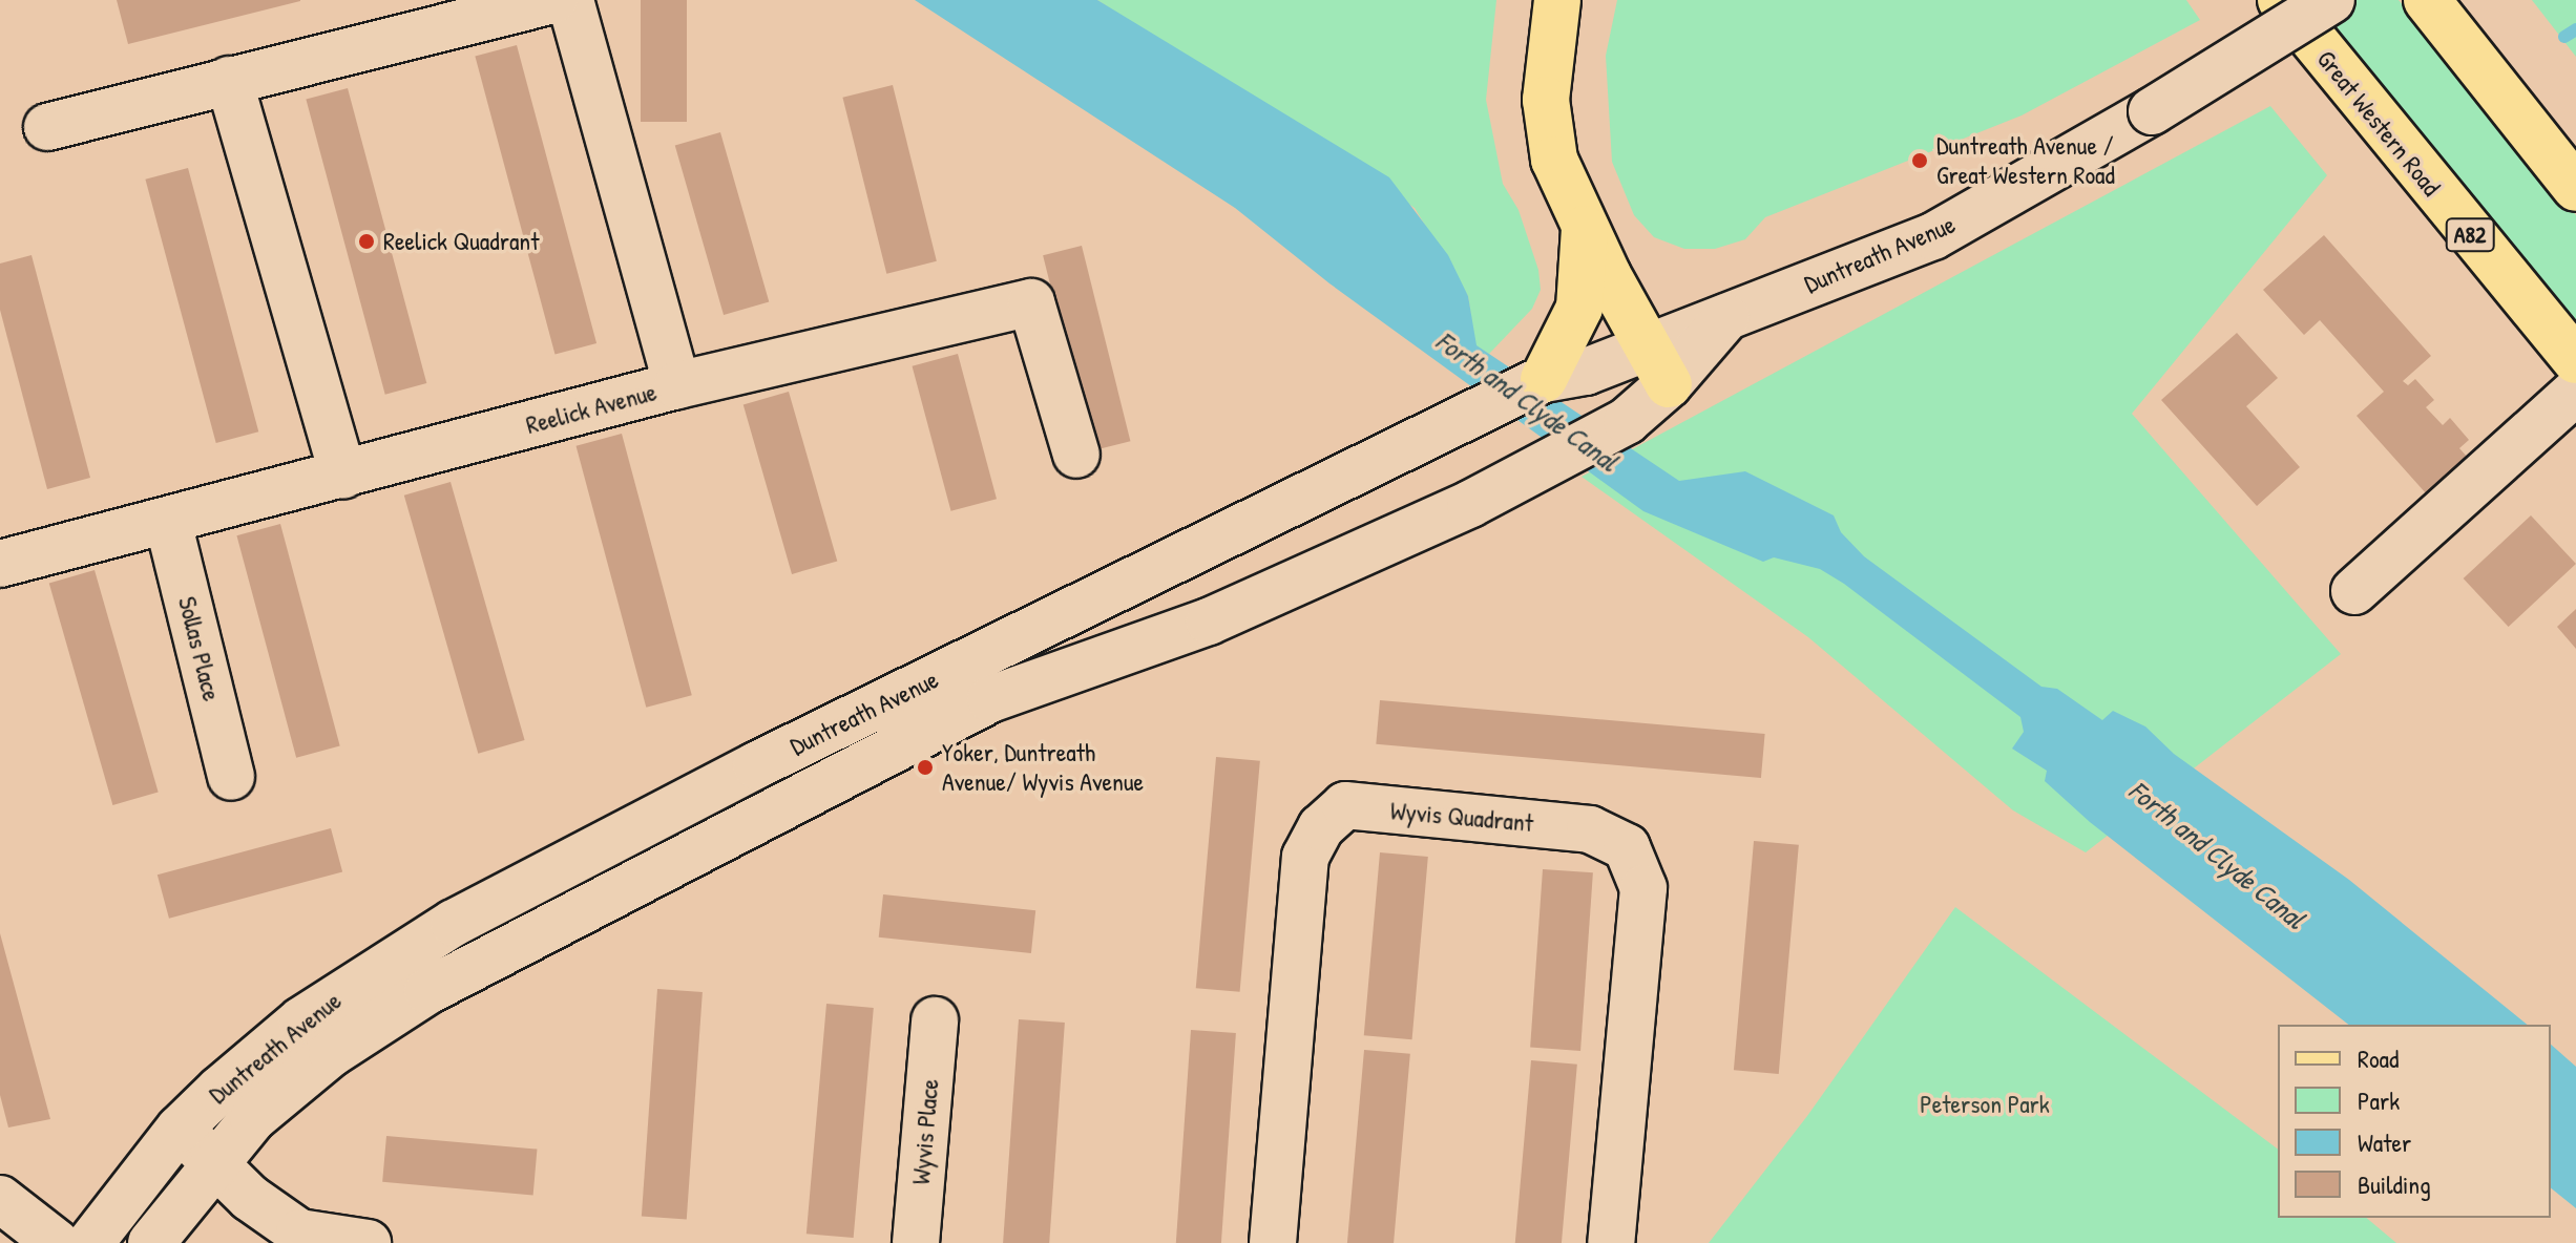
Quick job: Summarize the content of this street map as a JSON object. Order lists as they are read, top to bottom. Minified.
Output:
{"streets":{"main road":["Great Western Road","A82"],"street":["Duntreath Avenue","Reelick Avenue","Sollas Place","Wyvis Quadrant","Wyvis Place"]},"crossings":[["Reelick Avenue","Sollas Place"]],"water":["Forth and Clyde Canal"],"parks":["Peterson Park"],"places":["Duntreath Avenue / Great Western Road","Reelick Quadrant","Yoker, Duntreath Avenue/ Wyvis Avenue"],"legend":["Road","Park","Water","Building"]}
